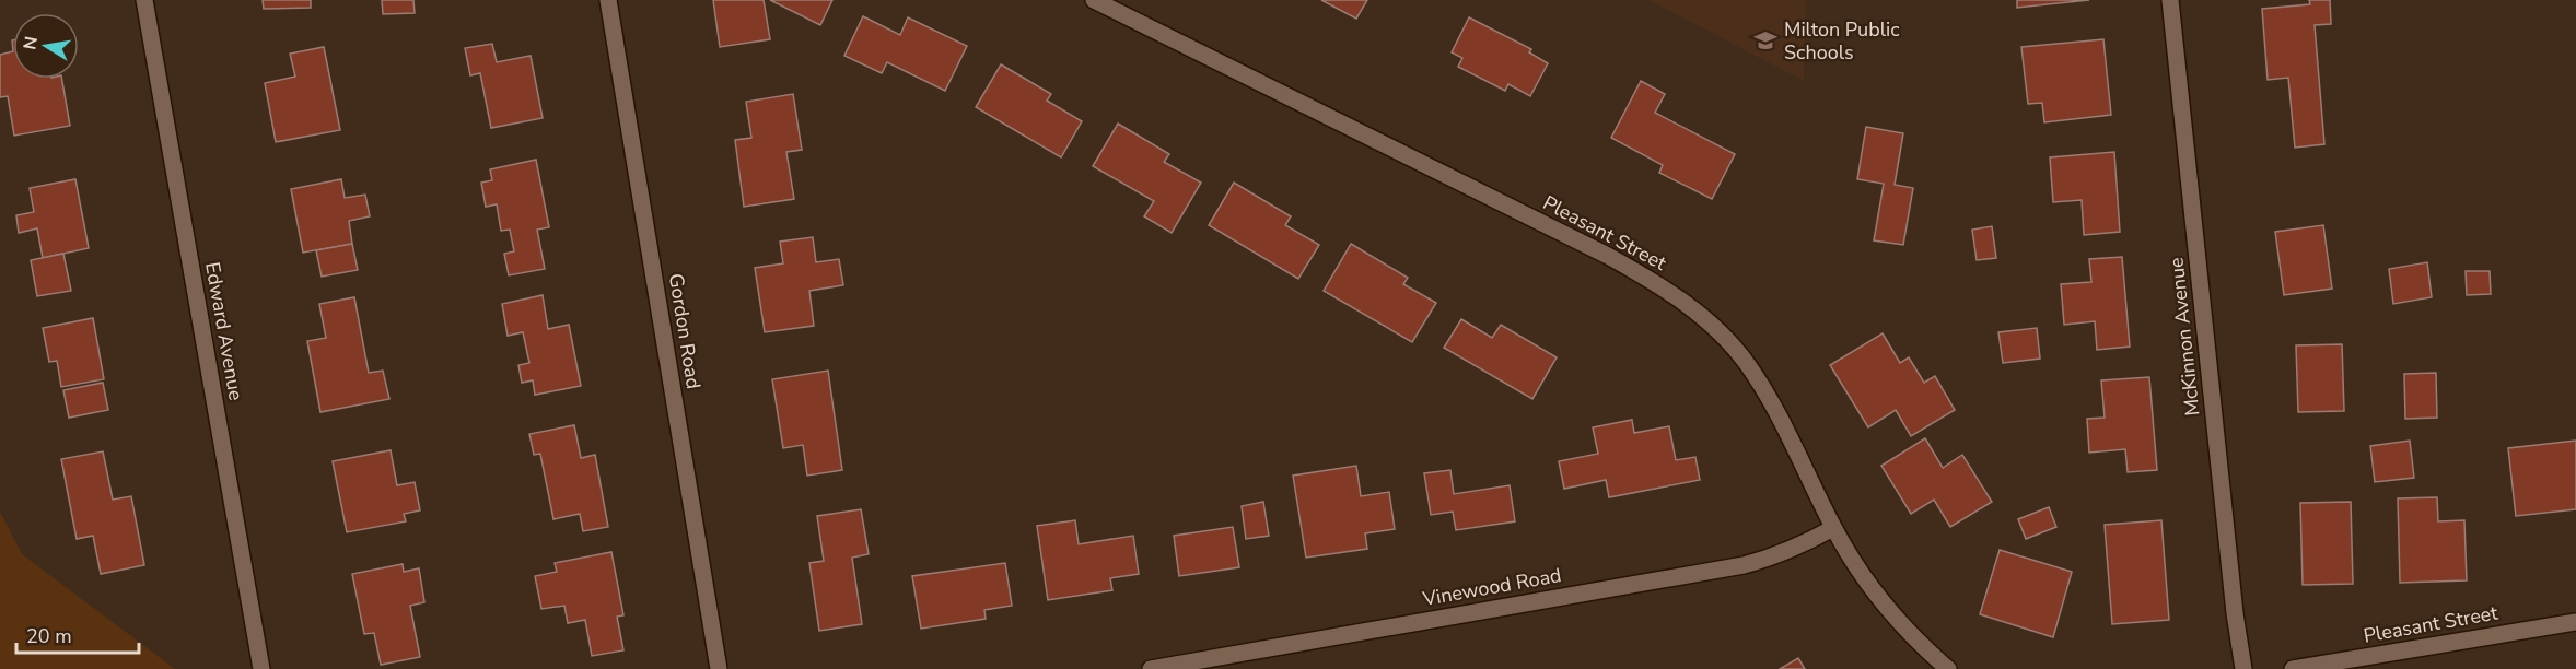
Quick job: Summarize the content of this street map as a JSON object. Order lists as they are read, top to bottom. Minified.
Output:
{"streets":{"street":["Pleasant Street","Edward Avenue","Gordon Road","McKinnon Avenue","Vinewood Road"]},"crossings":[["Pleasant Street","Vinewood Road"]],"places":{"school or university":["Milton Public Schools"]},"scale_bar":"20 m","north":"left"}
